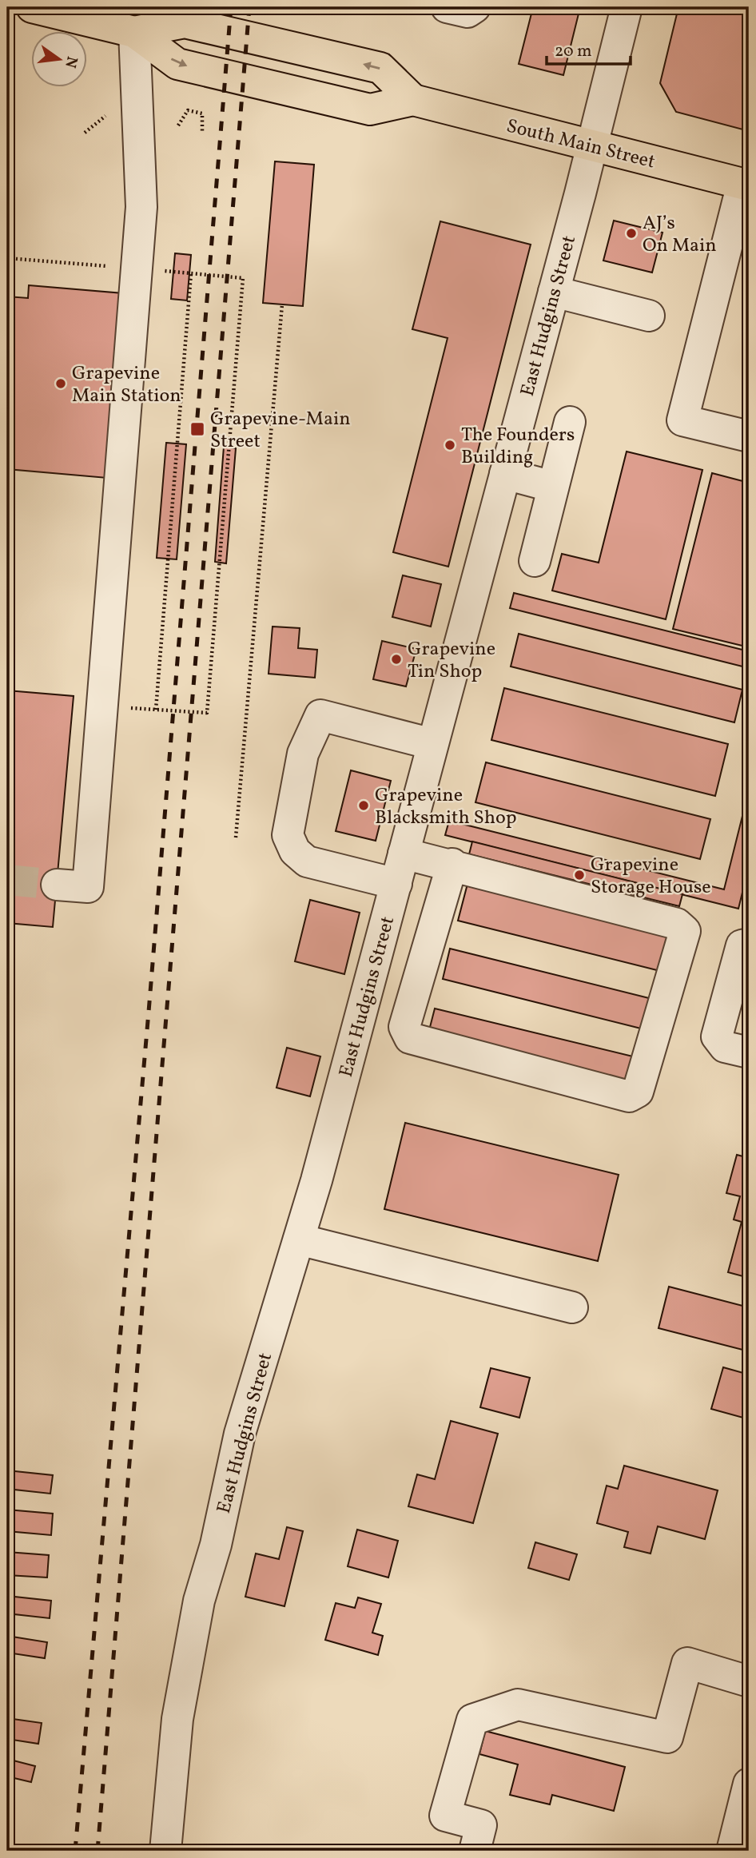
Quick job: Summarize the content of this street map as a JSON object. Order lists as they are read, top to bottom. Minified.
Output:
{"streets":{"main road":["South Main Street"],"street":["East Hudgins Street"]},"crossings":[["South Main Street","East Hudgins Street"]],"places":{"other":["AJ’s On Main","Grapevine Main Station","The Founders Building","Grapevine Tin Shop","Grapevine Blacksmith Shop","Grapevine Storage House"],"transit":["Grapevine-Main Street"]},"scale_bar":"20 m","north":"right"}
